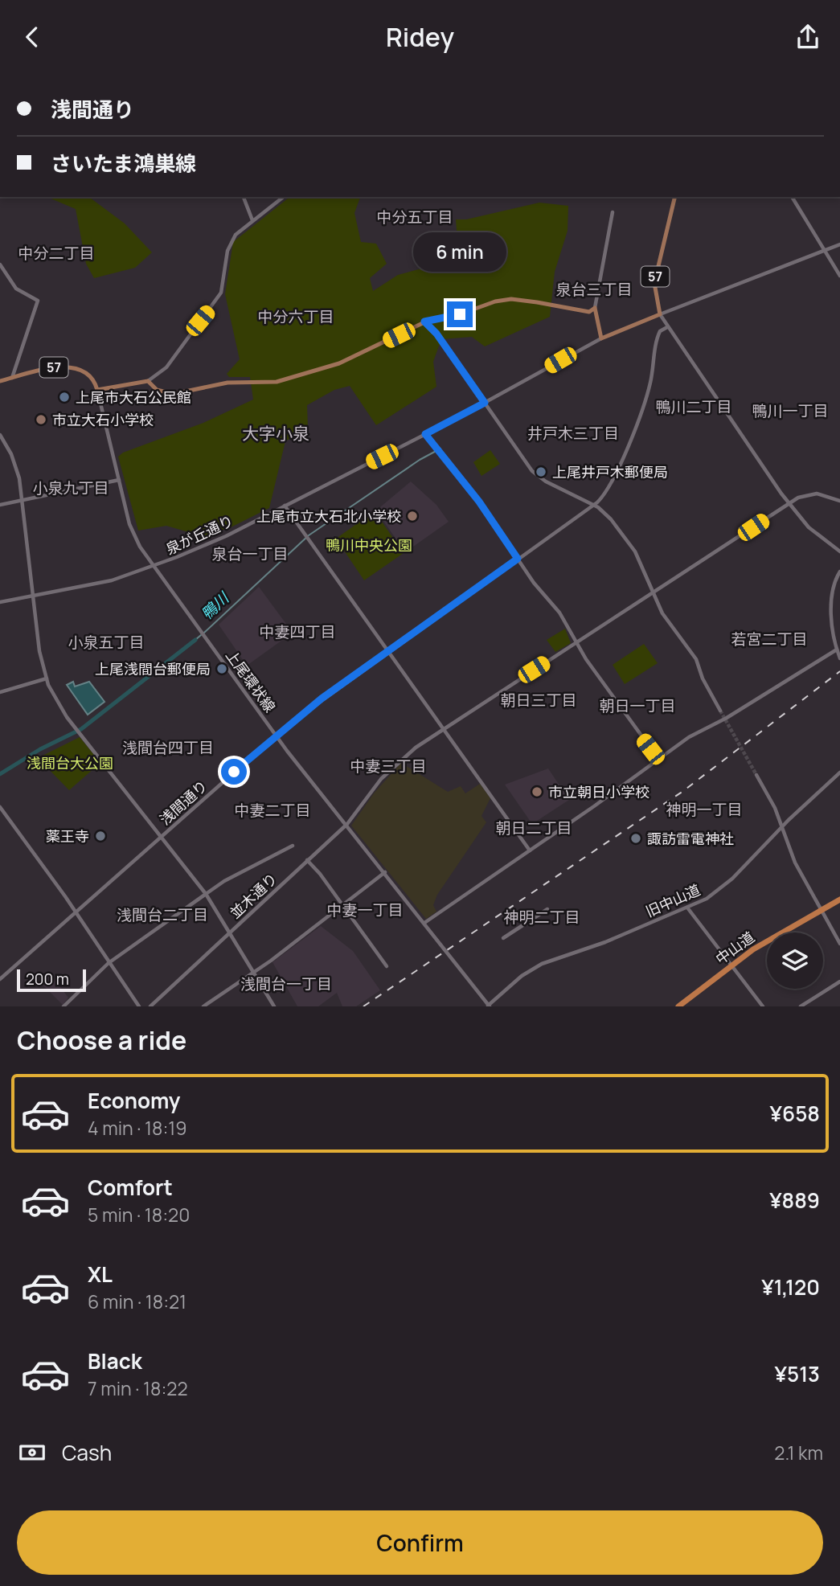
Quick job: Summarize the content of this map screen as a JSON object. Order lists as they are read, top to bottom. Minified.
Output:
{"streets":{"highway":["中山道"],"main road":["57"],"street":["泉が丘通り","上尾環状線","浅間通り","並木通り","旧中山道"]},"crossings":[["57","上尾環状線"],["泉が丘通り","上尾環状線"],["上尾環状線","浅間通り"],["上尾環状線","並木通り"],["上尾環状線","旧中山道"]],"districts":["中分五丁目","中分二丁目","泉台三丁目","中分六丁目","鴨川二丁目","鴨川一丁目","大字小泉","井戸木三丁目","小泉九丁目","泉台一丁目","中妻四丁目","若宮二丁目","小泉五丁目","朝日三丁目","朝日一丁目","浅間台四丁目","中妻三丁目","神明一丁目","中妻二丁目","朝日二丁目","中妻一丁目","浅間台二丁目","神明二丁目","浅間台一丁目"],"water":["鴨川"],"parks":["鴨川中央公園","浅間台大公園"],"places":["上尾市大石公民館","市立大石小学校","上尾井戸木郵便局","上尾市立大石北小学校","上尾浅間台郵便局","市立朝日小学校","薬王寺","諏訪雷電神社"],"scale_bar":"200 m","page":{"header":"Ridey","banner":["浅間通り","さいたま鴻巣線"],"bubble":"6 min","scale":"200 m","heading":"Choose a ride","list":[{"name":"Economy","note":"4 min · 18:19","value":"¥658"},{"name":"Comfort","note":"5 min · 18:20","value":"¥889"},{"name":"XL","note":"6 min · 18:21","value":"¥1,120"},{"name":"Black","note":"7 min · 18:22","value":"¥513"}],"pay":["Cash","2.1 km"],"buttons":"Confirm"}}
